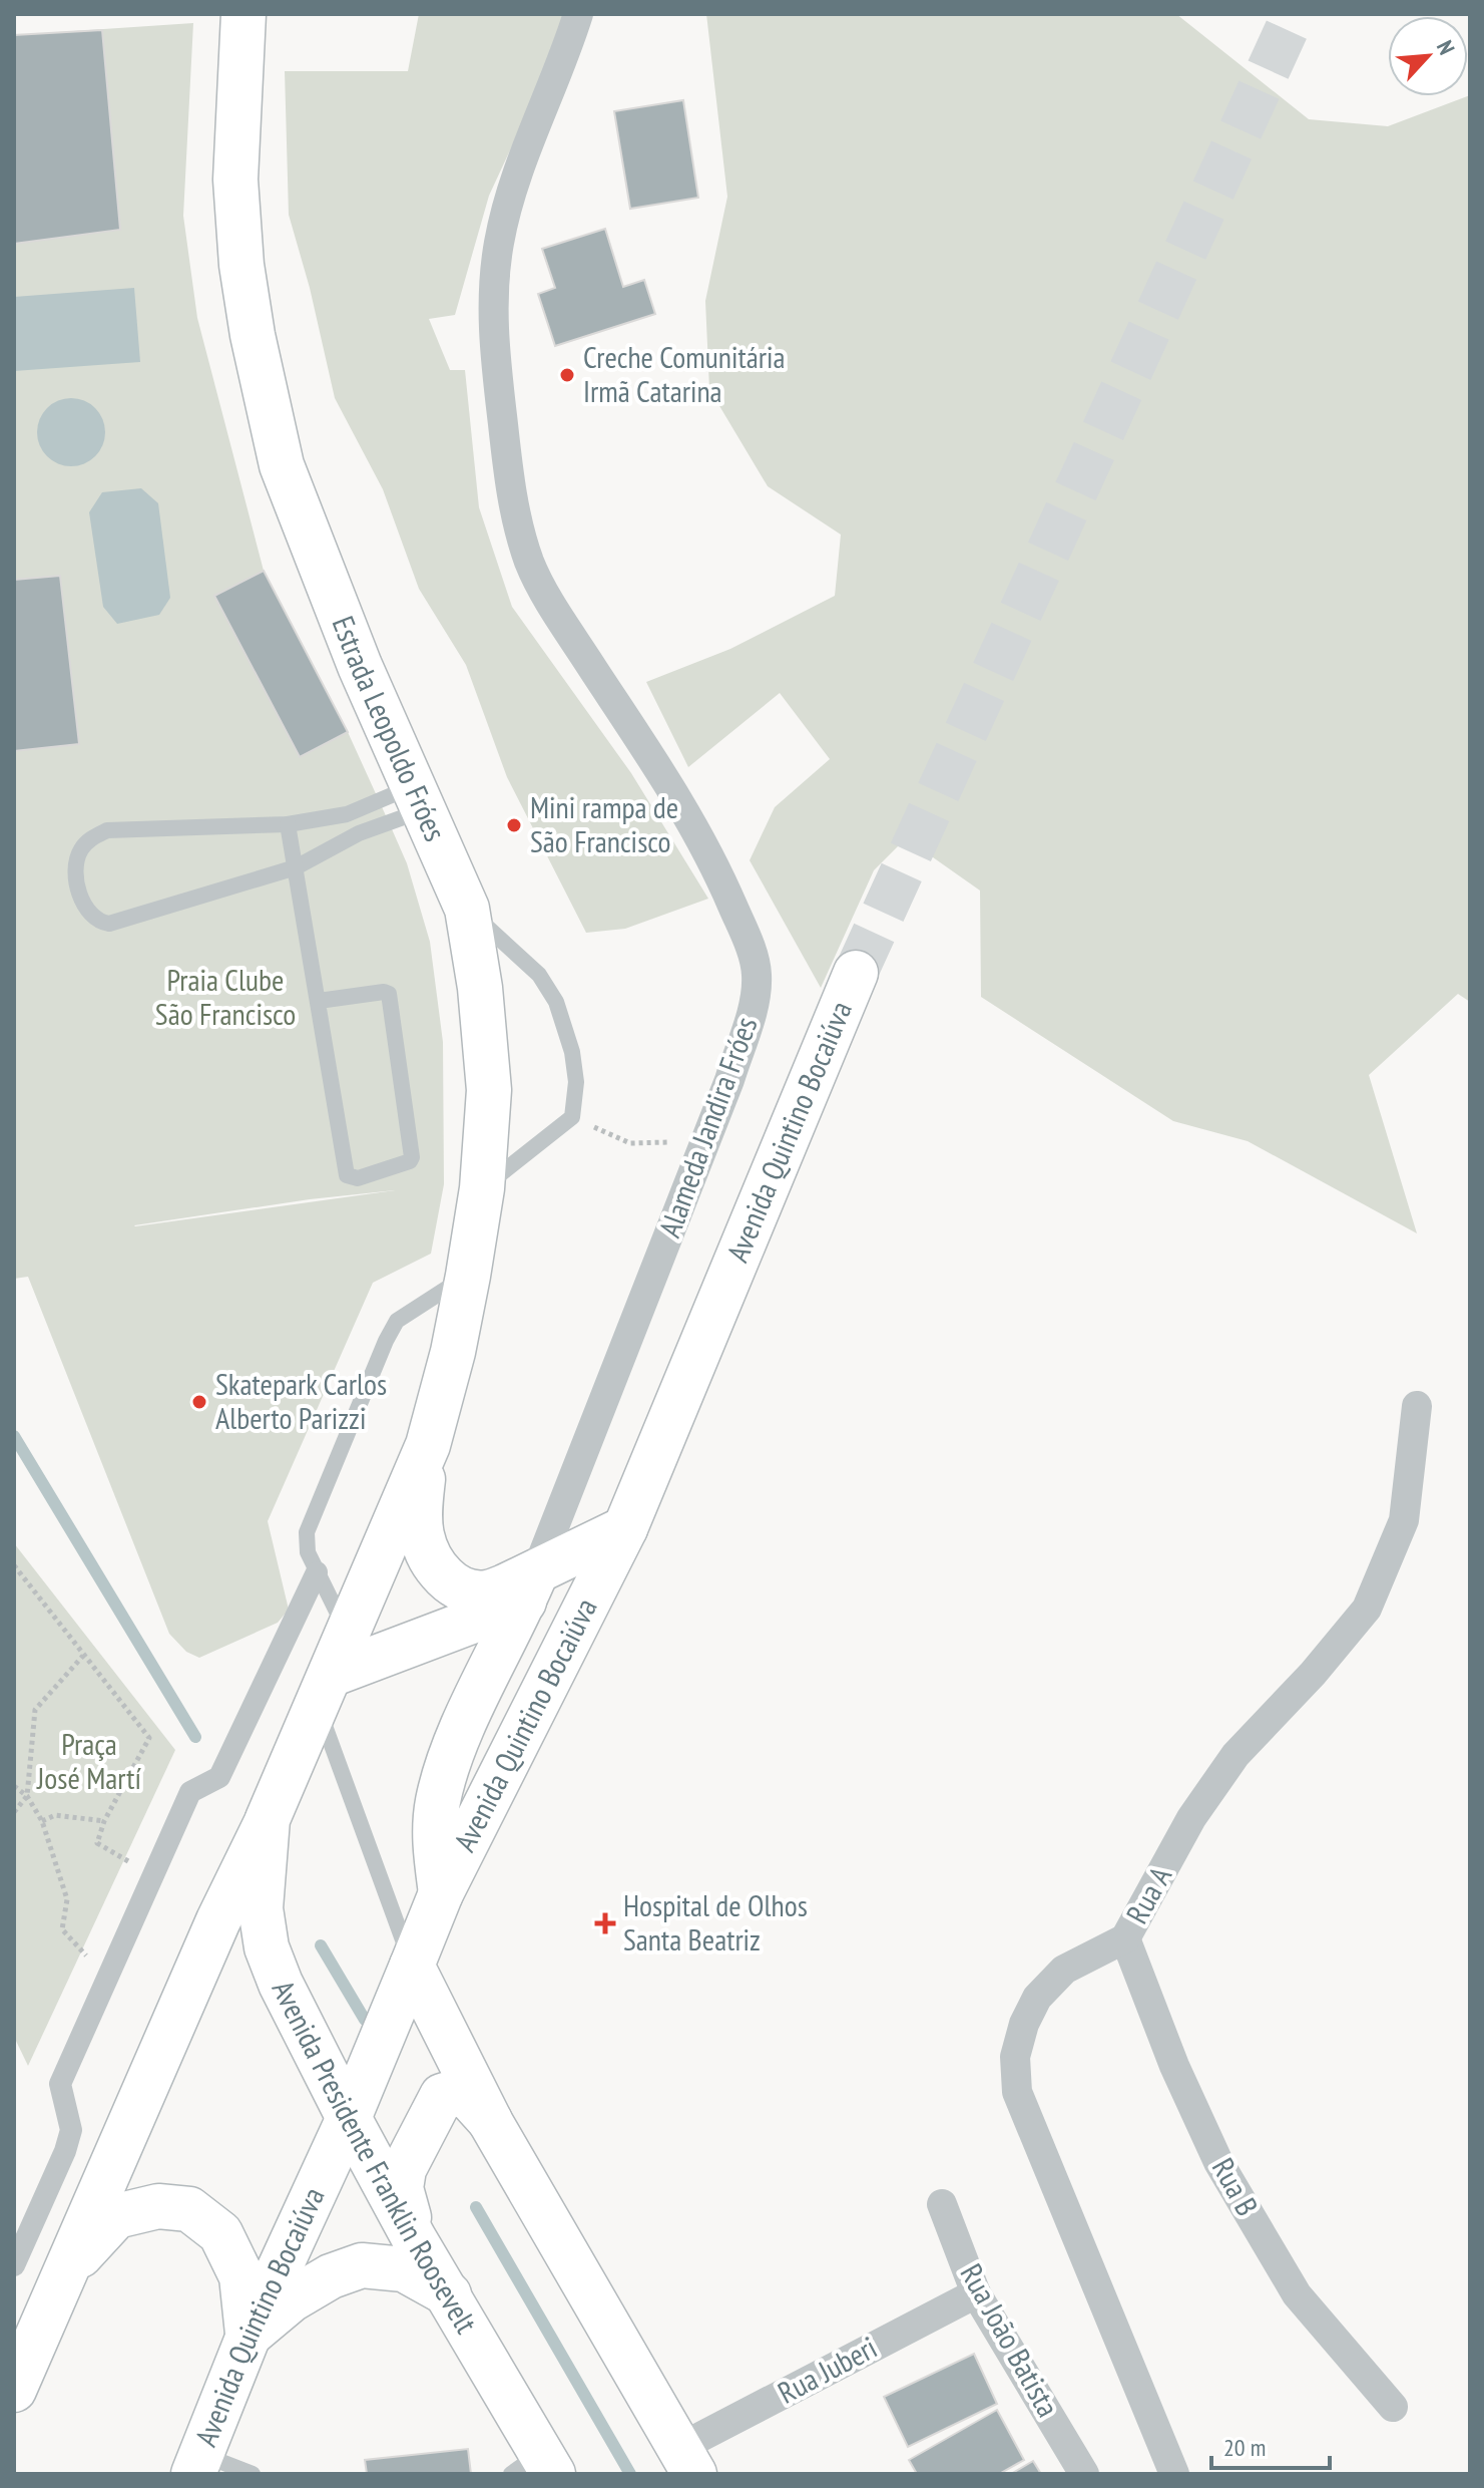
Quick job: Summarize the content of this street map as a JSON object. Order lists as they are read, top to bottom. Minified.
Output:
{"streets":{"main road":["Estrada Leopoldo Fróes","Avenida Quintino Bocaiúva","Avenida Presidente Franklin Roosevelt"],"street":["Alameda Jandira Fróes","Rua A","Rua B","Rua João Batista","Rua Juberi"]},"crossings":[["Avenida Quintino Bocaiúva","Avenida Presidente Franklin Roosevelt"],["Rua A","Rua B"],["Rua João Batista","Rua Juberi"]],"parks":["Praia Clube São Francisco","Praça José Martí"],"places":{"other":["Creche Comunitária Irmã Catarina","Mini rampa de São Francisco","Skatepark Carlos Alberto Parizzi"],"health":["Hospital de Olhos Santa Beatriz"]},"scale_bar":"20 m","north":"top right"}
